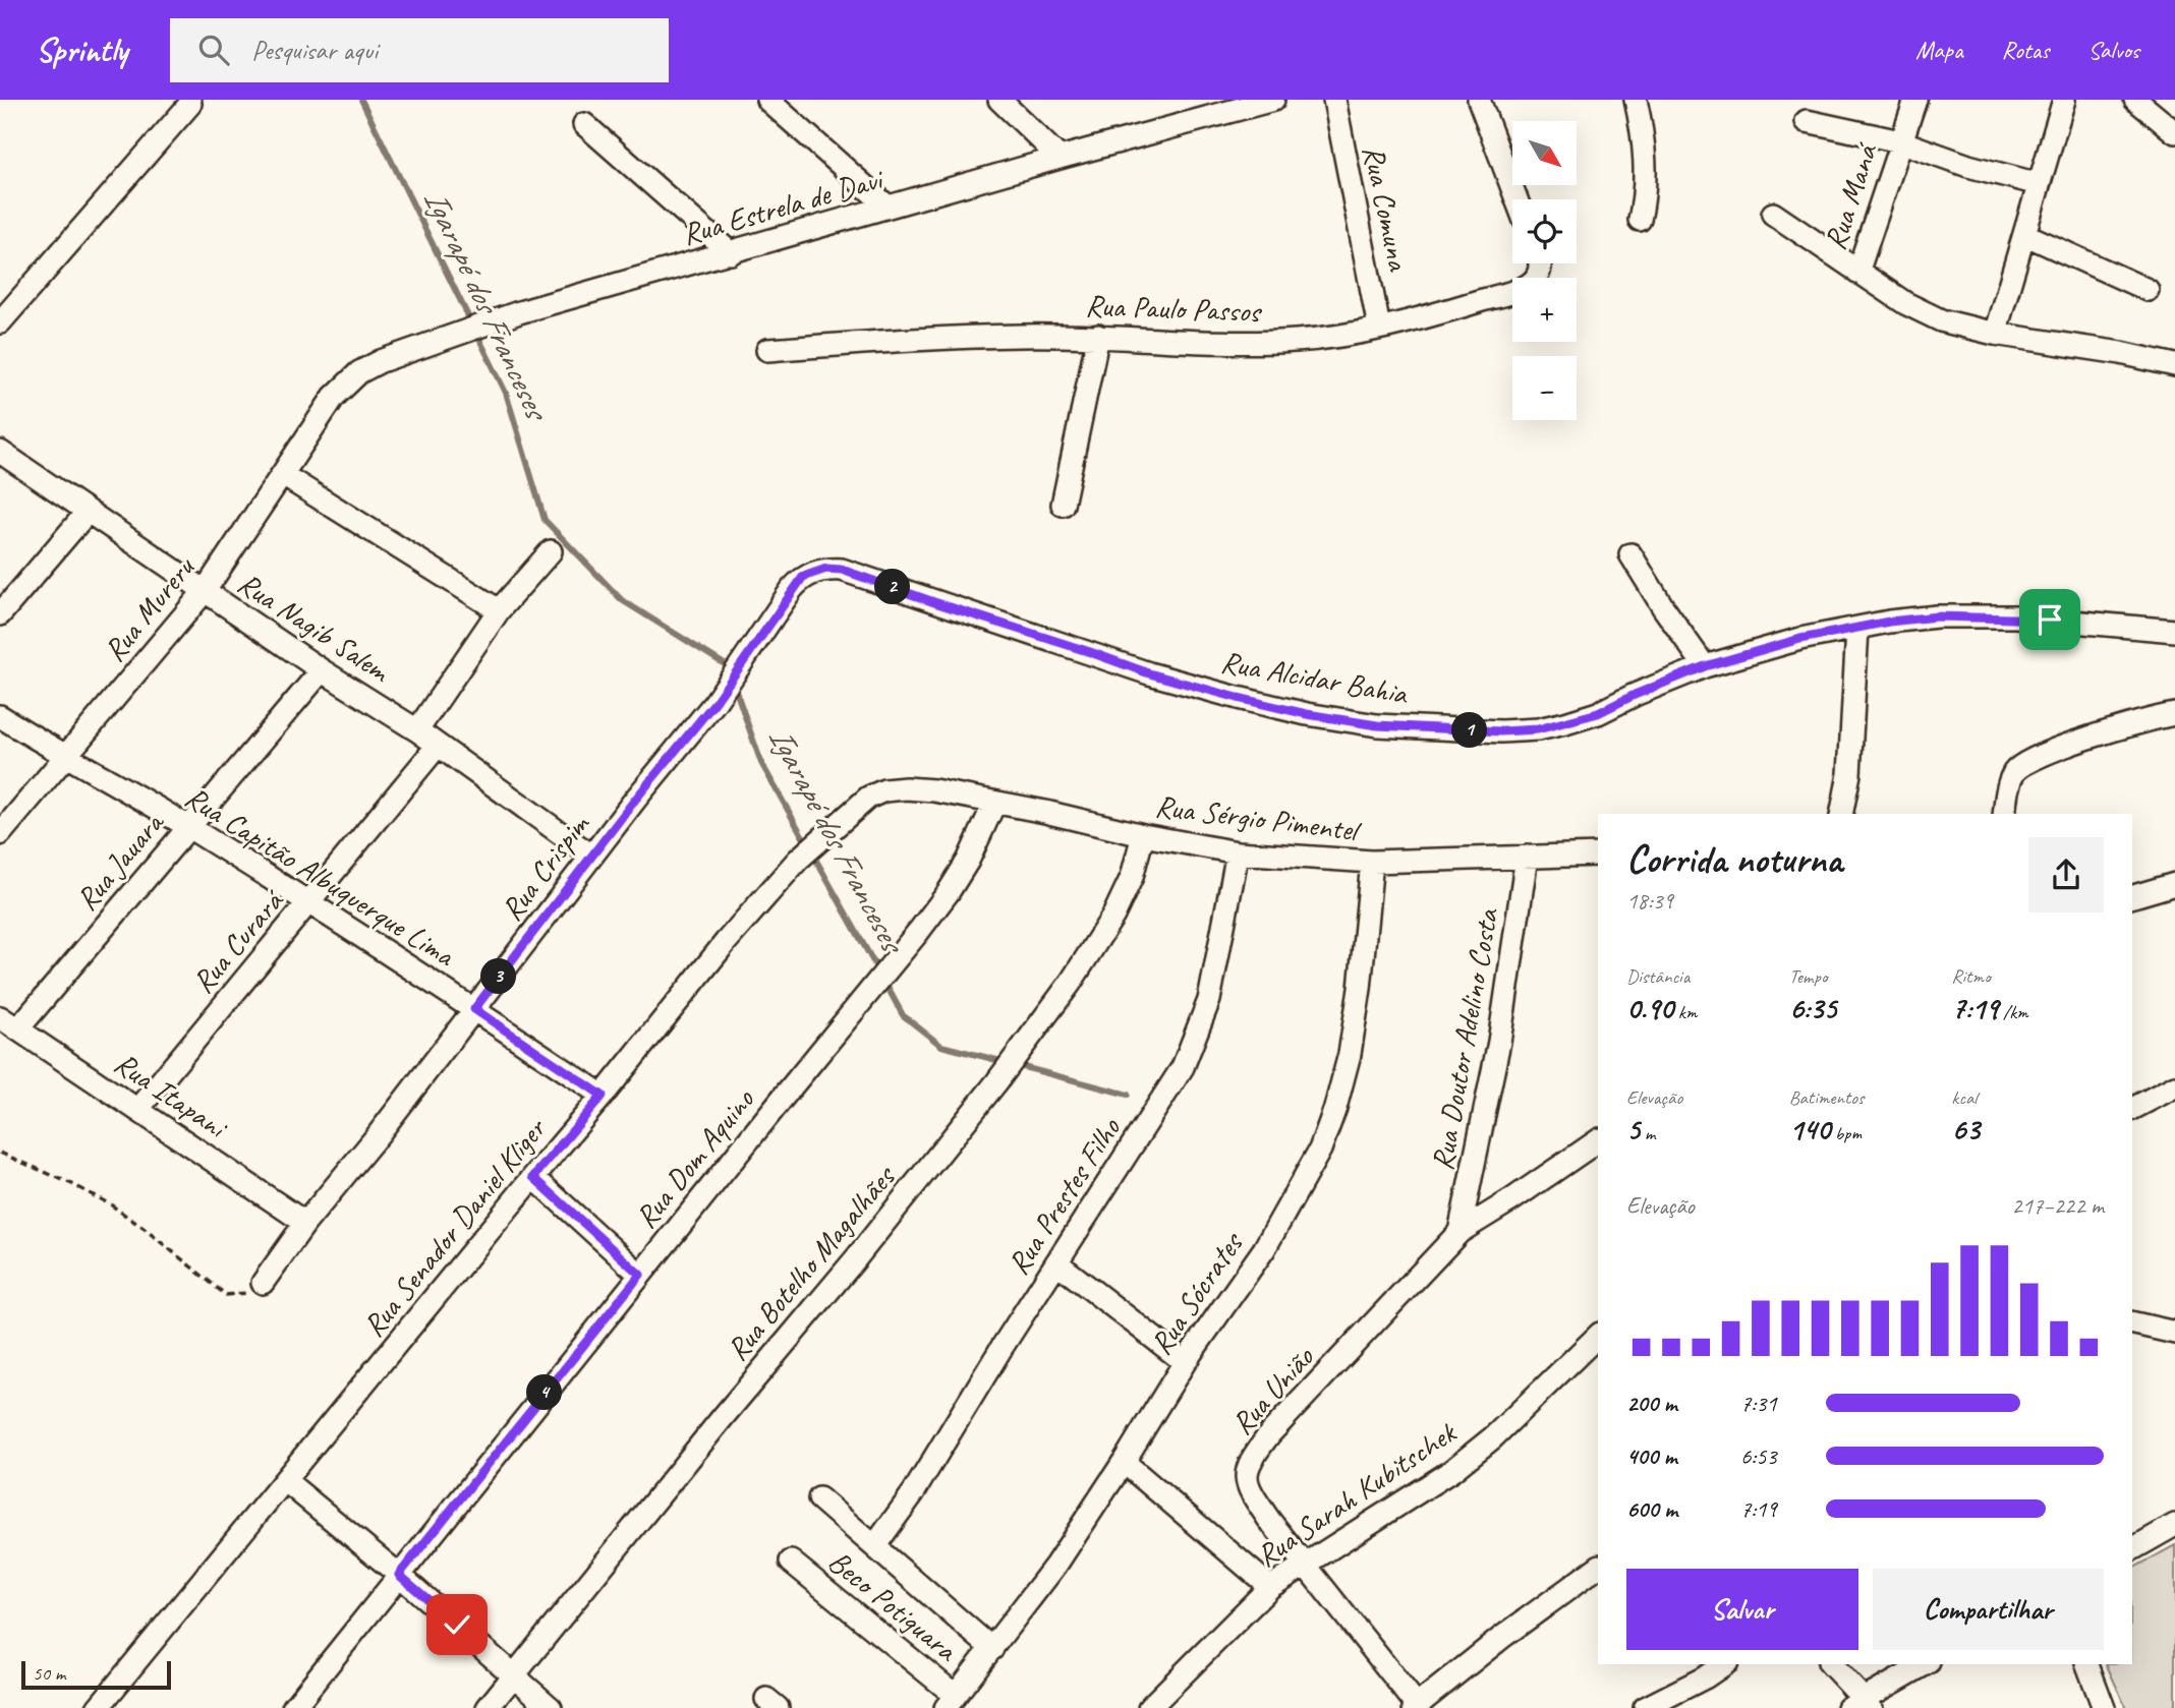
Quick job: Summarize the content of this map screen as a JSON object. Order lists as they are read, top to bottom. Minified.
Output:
{"streets":{"street":["Rua Maná","Rua Estrela de Davi","Rua Comuna","Rua Paulo Passos","Rua Mureru","Rua Nagib Salem","Rua Alcidar Bahia","Rua Sérgio Pimentel","Rua Jauara","Rua Crispim","Rua Capitão Albuquerque Lima","Rua Curará","Rua Doutor Adelino Costa","Rua Itapani","Rua Dom Aquino","Rua Prestes Filho","Rua Senador Daniel Kliger","Rua Botelho Magalhães","Rua Sócrates","Rua União","Rua Sarah Kubitschek","Beco Potiguara"]},"crossings":[["Rua Estrela de Davi","Rua Mureru"],["Rua Comuna","Rua Paulo Passos"],["Rua Mureru","Rua Nagib Salem"],["Rua Mureru","Rua Capitão Albuquerque Lima"],["Rua Nagib Salem","Rua Jauara"],["Rua Nagib Salem","Rua Crispim"],["Rua Nagib Salem","Rua Curará"],["Rua Alcidar Bahia","Rua Crispim"],["Rua Sérgio Pimentel","Rua Doutor Adelino Costa"],["Rua Sérgio Pimentel","Rua Dom Aquino"],["Rua Sérgio Pimentel","Rua Prestes Filho"],["Rua Sérgio Pimentel","Rua Senador Daniel Kliger"],["Rua Sérgio Pimentel","Rua Botelho Magalhães"],["Rua Sérgio Pimentel","Rua Sócrates"],["Rua Jauara","Rua Capitão Albuquerque Lima"],["Rua Jauara","Rua Itapani"],["Rua Crispim","Rua Capitão Albuquerque Lima"],["Rua Crispim","Rua Itapani"],["Rua Capitão Albuquerque Lima","Rua Curará"],["Rua Capitão Albuquerque Lima","Rua Senador Daniel Kliger"],["Rua Curará","Rua Itapani"],["Rua Doutor Adelino Costa","Rua União"],["Rua Sócrates","Beco Potiguara"],["Rua União","Rua Sarah Kubitschek"]],"water":["Igarapé dos Franceses"],"scale_bar":"50 m","north":"bottom right","page":{"header":"Sprintly","search":"Pesquisar aqui","nav":["Mapa","Rotas","Salvos"],"map_buttons":["+","−"],"pins":["2","1","3","4"],"heading":["Corrida noturna","18:39"],"stats":[["Distância","0.90 km"],["Tempo","6:35"],["Ritmo","7:19 /km"],["Elevação","5 m"],["Batimentos","140 bpm"],["kcal","63"]],"chart":["Elevação","217–222 m"],"list":[{"name":"200 m","note":"7:31"},{"name":"400 m","note":"6:53"},{"name":"600 m","note":"7:19"}],"buttons":["Salvar","Compartilhar"],"scale":"50 m"}}
